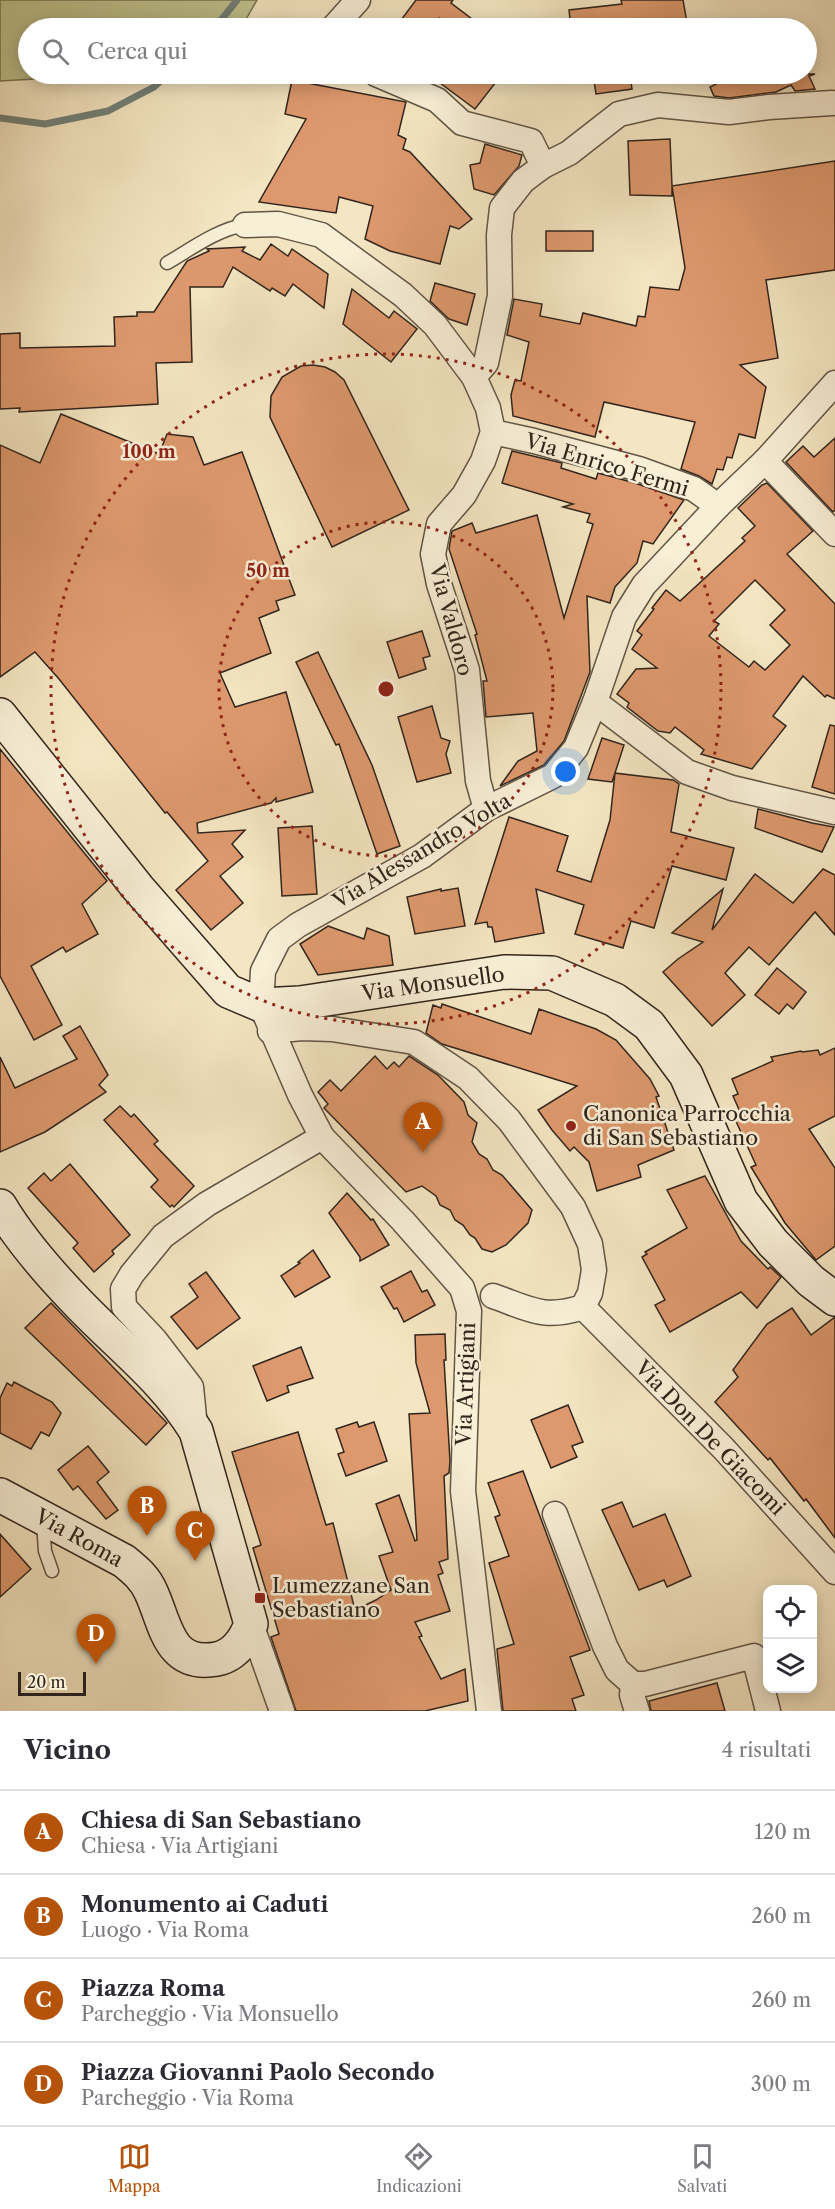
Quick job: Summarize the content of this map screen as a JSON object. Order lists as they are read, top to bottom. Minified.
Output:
{"streets":{"main road":["Via Monsuello","Via Roma"],"street":["Via Enrico Fermi","Via Valdoro","Via Alessandro Volta","Via Artigiani","Via Don De Giacomi"]},"crossings":[["Via Enrico Fermi","Via Valdoro"],["Via Enrico Fermi","Via Alessandro Volta"],["Via Valdoro","Via Alessandro Volta"],["Via Alessandro Volta","Via Monsuello"],["Via Alessandro Volta","Via Artigiani"],["Via Monsuello","Via Artigiani"]],"places":{"other":["Canonica Parrocchia di San Sebastiano"],"transit":["Lumezzane San Sebastiano"]},"scale_bar":"20 m","page":{"search":"Cerca qui","pins":["A","B","C","D"],"scale":"20 m","heading":["Vicino","4 risultati"],"list":[{"mark":"A","name":"Chiesa di San Sebastiano","note":"Chiesa · Via Artigiani","value":"120 m"},{"mark":"B","name":"Monumento ai Caduti","note":"Luogo · Via Roma","value":"260 m"},{"mark":"C","name":"Piazza Roma","note":"Parcheggio · Via Monsuello","value":"260 m"},{"mark":"D","name":"Piazza Giovanni Paolo Secondo","note":"Parcheggio · Via Roma","value":"300 m"}],"nav":["Mappa","Indicazioni","Salvati"]},"rings":["100 m","50 m"]}
